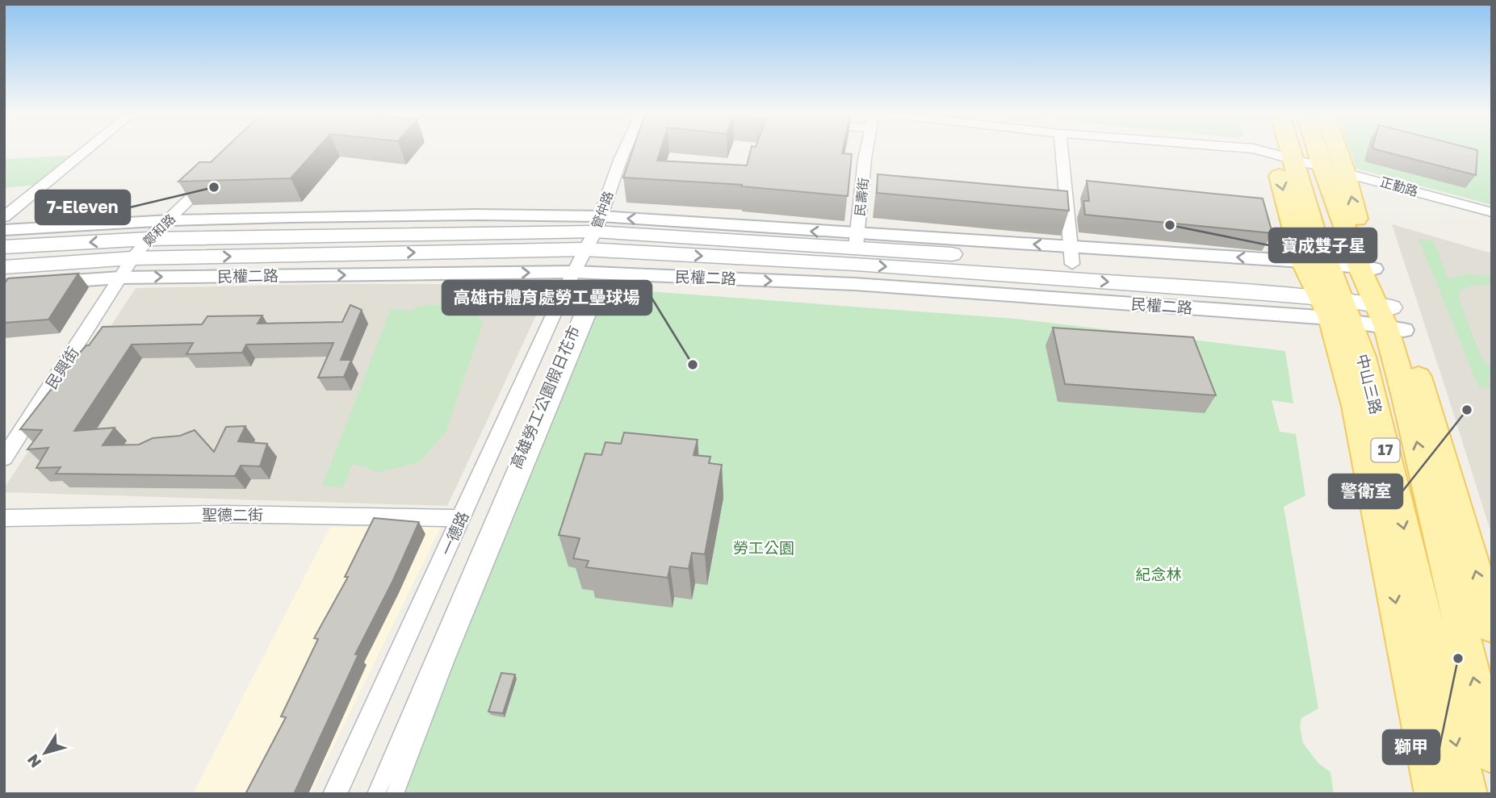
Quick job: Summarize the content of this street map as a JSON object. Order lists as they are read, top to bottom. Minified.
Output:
{"streets":{"main road":["民權二路","中山三路","17"],"street":["正勤路","民壽街","管仲路","鄭和路","民興街","高雄勞工公園假日花市","聖德二街","一德路"]},"crossings":[["正勤路","中山三路"],["管仲路","民權二路"],["管仲路","一德路"],["鄭和路","民權二路"],["鄭和路","民興街"],["民權二路","民興街"],["民權二路","中山三路"],["民權二路","一德路"],["聖德二街","一德路"]],"parks":["勞工公園","紀念林"],"places":["7-Eleven","寶成雙子星","高雄市體育處勞工壘球場","警衛室","獅甲"],"north":"bottom left"}
